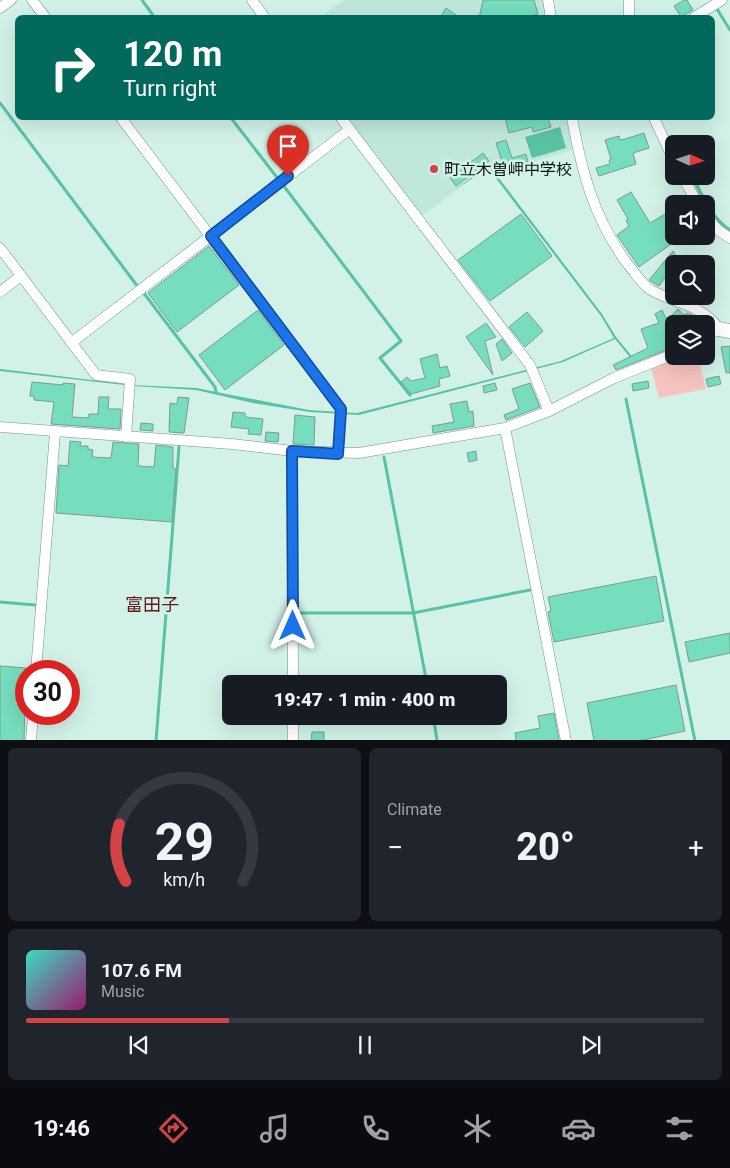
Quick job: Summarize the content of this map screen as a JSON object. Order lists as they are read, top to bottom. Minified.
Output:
{"districts":["富田子"],"places":["町立木曽岬中学校"],"north":"right","page":{"turn":["120 m","Turn right"],"limit":"30","trip":"19:47 · 1 min · 400 m","tile":"Climate","heat":["−","20°","+"],"song":["107.6 FM","Music"],"tabs":"19:46","gauge":["29","km/h"]}}
